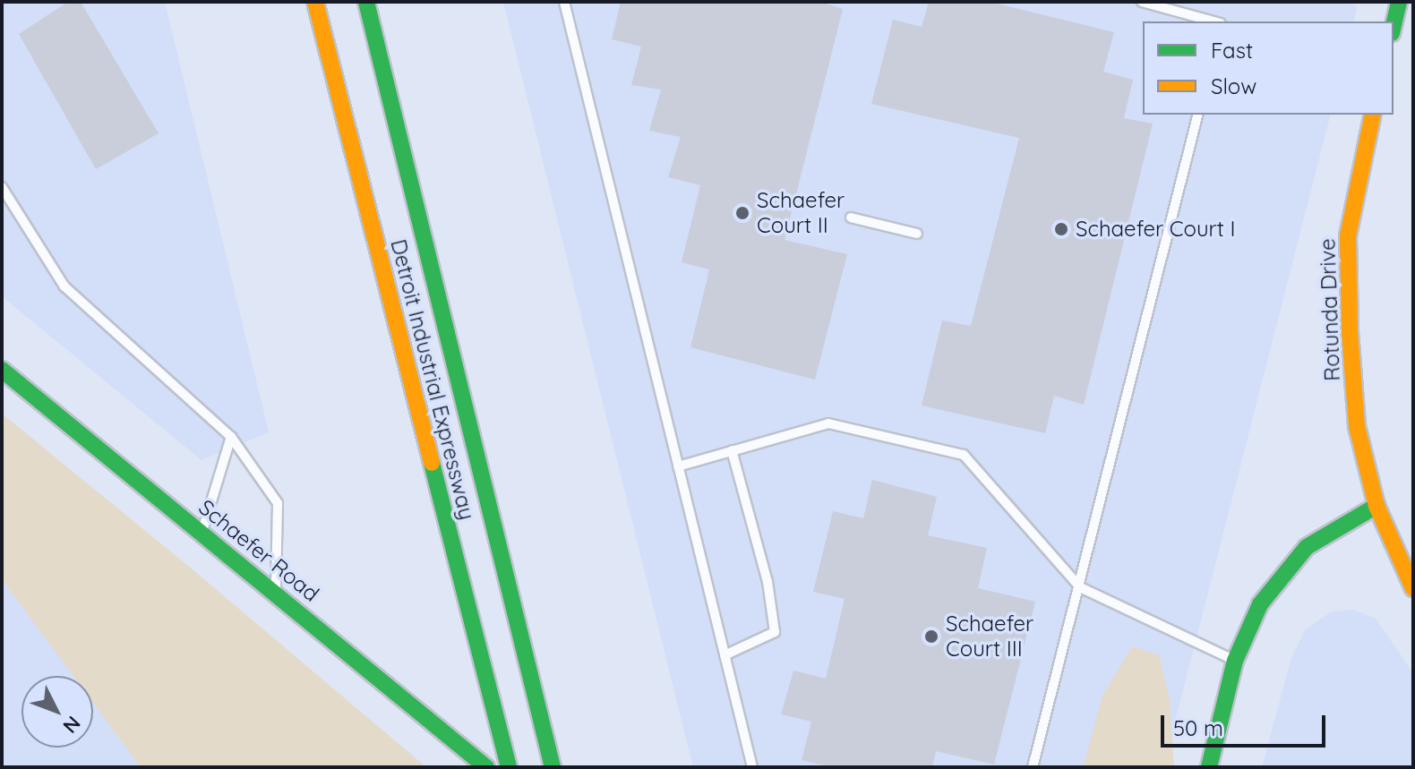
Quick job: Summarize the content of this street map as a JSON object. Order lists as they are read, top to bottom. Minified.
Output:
{"streets":{"main road":["Rotunda Drive","Detroit Industrial Expressway","Schaefer Road"]},"places":["Schaefer Court II","Schaefer Court I","Schaefer Court III"],"legend":["Fast","Slow"],"scale_bar":"50 m","north":"bottom right"}
